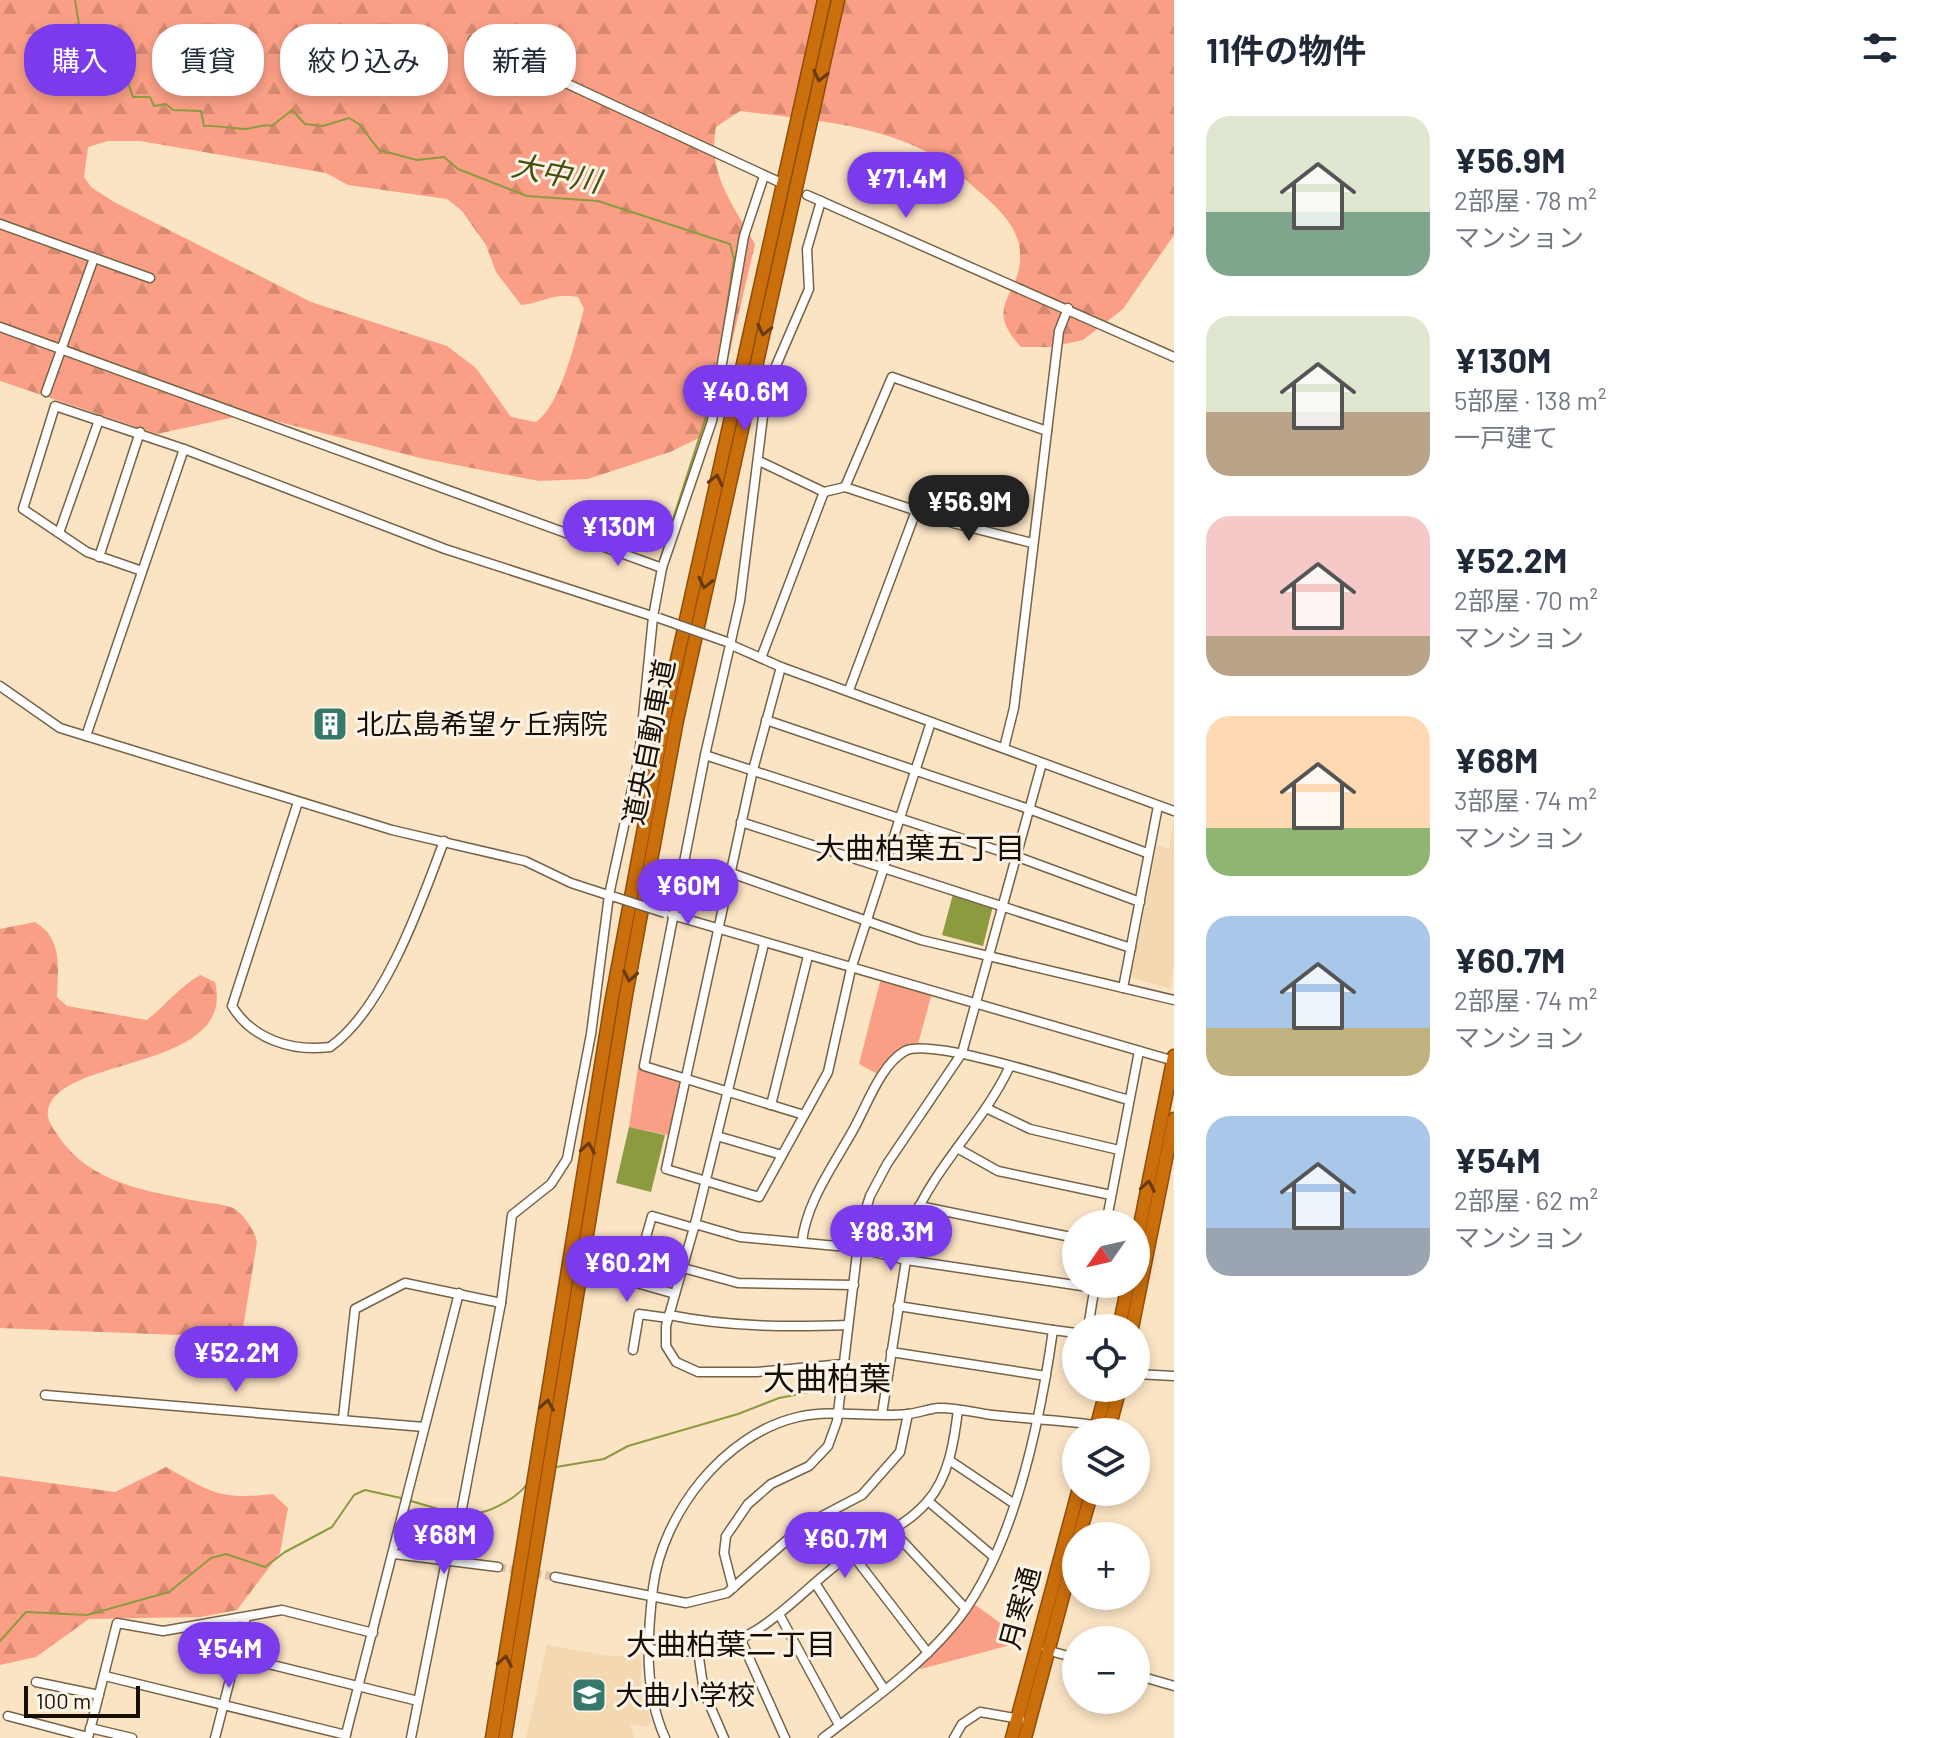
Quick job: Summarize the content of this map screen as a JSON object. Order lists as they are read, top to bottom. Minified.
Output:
{"streets":{"highway":["道央自動車道","月寒通"]},"districts":["大曲柏葉五丁目","大曲柏葉","大曲柏葉二丁目"],"water":["大中川"],"places":{"building":["北広島希望ヶ丘病院"],"school or university":["大曲小学校"]},"scale_bar":"100 m","north":"bottom left","page":{"heading":"11件の物件","chip":["購入","賃貸","絞り込み","新着"],"list":[{"name":"¥56.9M","note":"2部屋 · 78 m² · マンション"},{"name":"¥130M","note":"5部屋 · 138 m² · 一戸建て"},{"name":"¥52.2M","note":"2部屋 · 70 m² · マンション"},{"name":"¥68M","note":"3部屋 · 74 m² · マンション"},{"name":"¥60.7M","note":"2部屋 · 74 m² · マンション"},{"name":"¥54M","note":"2部屋 · 62 m² · マンション"}],"price":["¥71.4M","¥40.6M","¥56.9M","¥130M","¥60M","¥88.3M","¥60.2M","¥52.2M","¥68M","¥60.7M","¥54M"],"map_buttons":["+","−"],"scale":"100 m"}}
